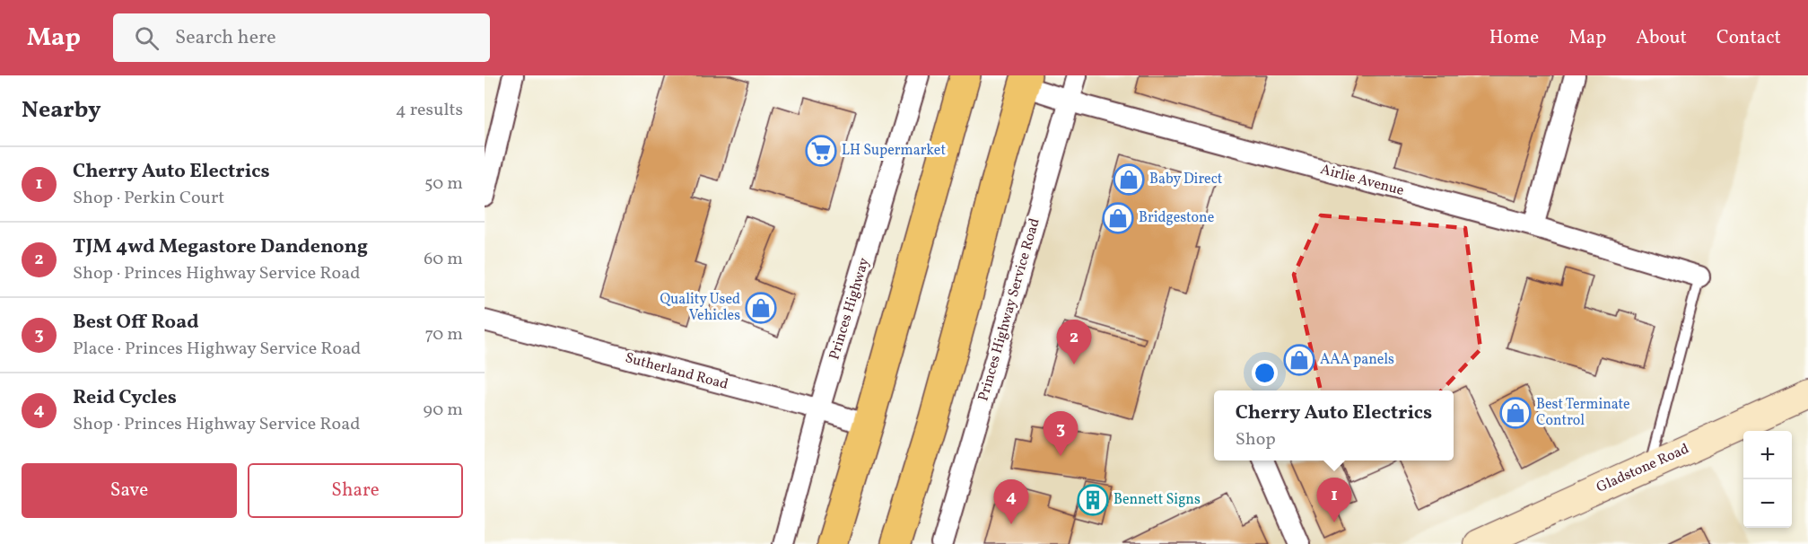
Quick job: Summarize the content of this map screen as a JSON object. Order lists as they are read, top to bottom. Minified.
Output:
{"streets":{"main road":["Gladstone Road"],"street":["Airlie Avenue","Princes Highway","Princes Highway Service Road","Sutherland Road"]},"crossings":[["Airlie Avenue","Princes Highway Service Road"],["Princes Highway","Sutherland Road"]],"places":{"supermarket":["LH Supermarket"],"shop":["Baby Direct","Bridgestone","Quality Used Vehicles","AAA panels","Best Terminate Control"],"building":["Bennett Signs"]},"page":{"header":"Map","search":"Search here","nav":["Home","Map","About","Contact"],"heading":["Nearby","4 results"],"list":[{"mark":"1","name":"Cherry Auto Electrics","note":"Shop · Perkin Court","value":"50 m"},{"mark":"2","name":"TJM 4wd Megastore Dandenong","note":"Shop · Princes Highway Service Road","value":"60 m"},{"mark":"3","name":"Best Off Road","note":"Place · Princes Highway Service Road","value":"70 m"},{"mark":"4","name":"Reid Cycles","note":"Shop · Princes Highway Service Road","value":"90 m"}],"pins":["2","3","1","4"],"popup":["Cherry Auto Electrics","Shop"],"map_buttons":["+","−"],"buttons":["Save","Share"]}}
